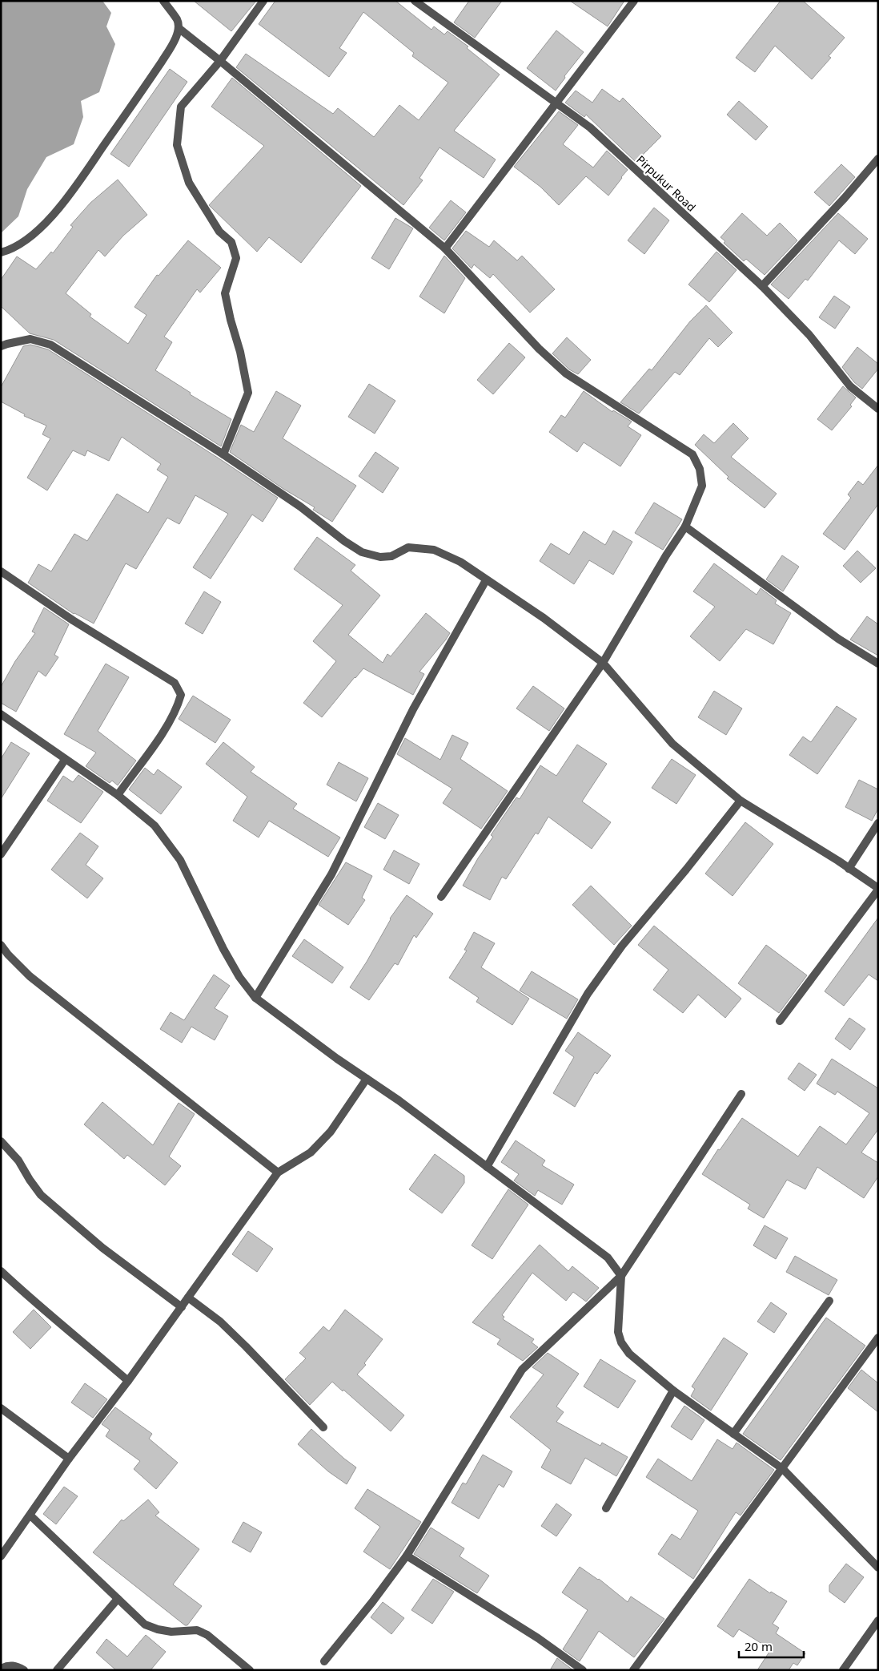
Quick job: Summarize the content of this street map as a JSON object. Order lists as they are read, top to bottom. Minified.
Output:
{"streets":{"street":["Pirpukur Road"]},"scale_bar":"20 m"}
